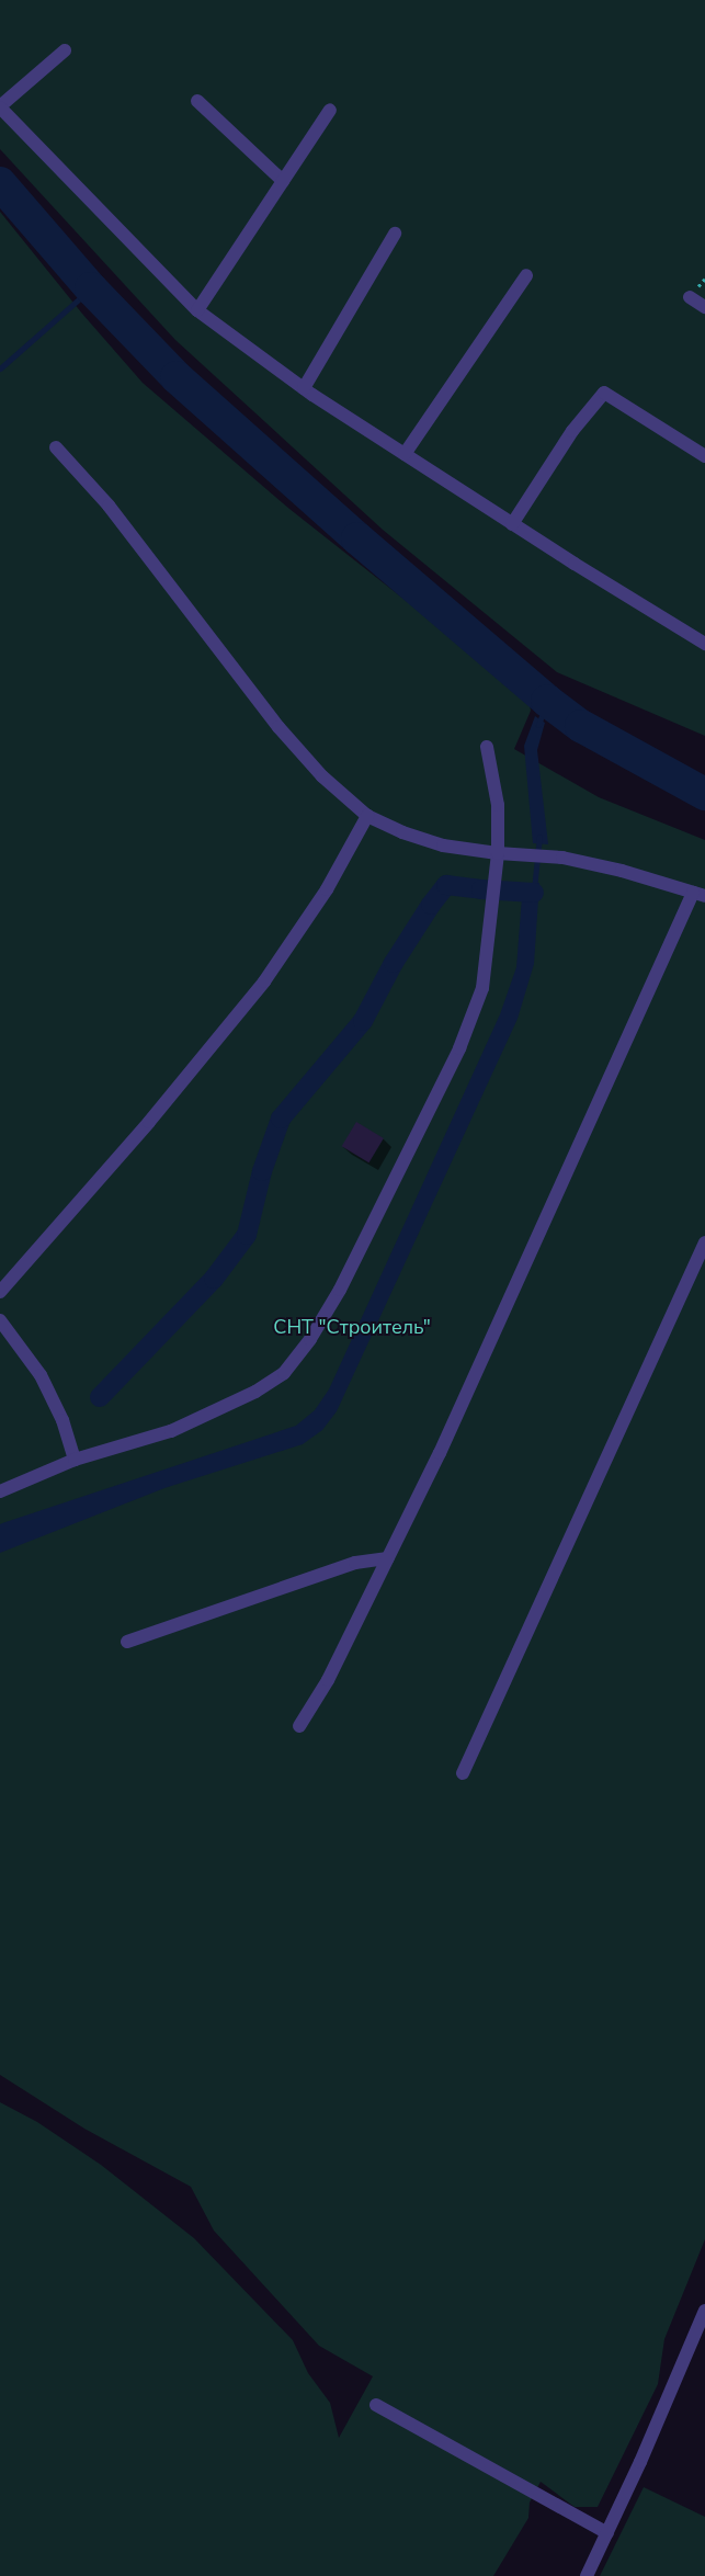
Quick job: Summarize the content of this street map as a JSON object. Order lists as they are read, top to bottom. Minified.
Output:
{"parks":["СНТ \"Строитель\""]}
